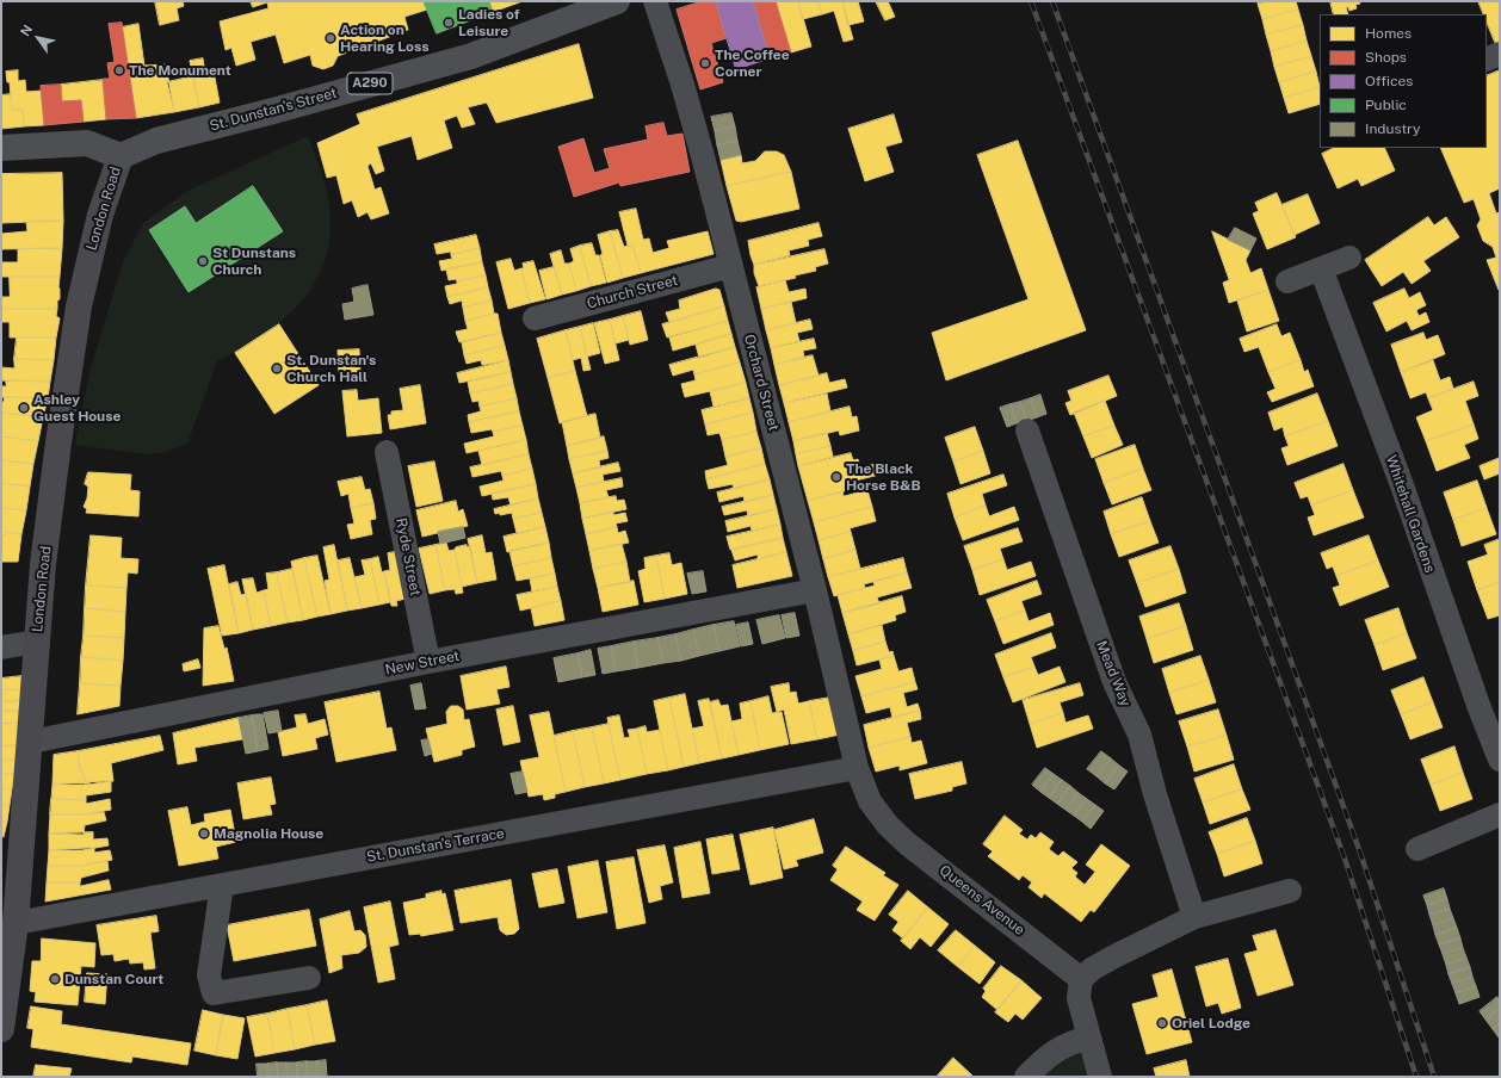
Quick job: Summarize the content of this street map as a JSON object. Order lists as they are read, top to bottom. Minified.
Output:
{"streets":{"main road":["A290","St. Dunstan's Street"],"street":["London Road","Church Street","Orchard Street","Whitehall Gardens","Ryde Street","New Street","Mead Way","St. Dunstan's Terrace","Queens Avenue"]},"crossings":[["St. Dunstan's Street","London Road"],["London Road","New Street"],["London Road","St. Dunstan's Terrace"],["Church Street","Orchard Street"],["Orchard Street","New Street"],["Orchard Street","St. Dunstan's Terrace"],["Orchard Street","Queens Avenue"],["Ryde Street","New Street"],["St. Dunstan's Terrace","Queens Avenue"]],"places":["Ladies of Leisure","Action on Hearing Loss","The Coffee Corner","The Monument","St Dunstans Church","St. Dunstan's Church Hall","Ashley Guest House","The Black Horse B&B","Magnolia House","Dunstan Court","Oriel Lodge"],"legend":["Homes","Shops","Offices","Public","Industry"],"north":"top left"}
